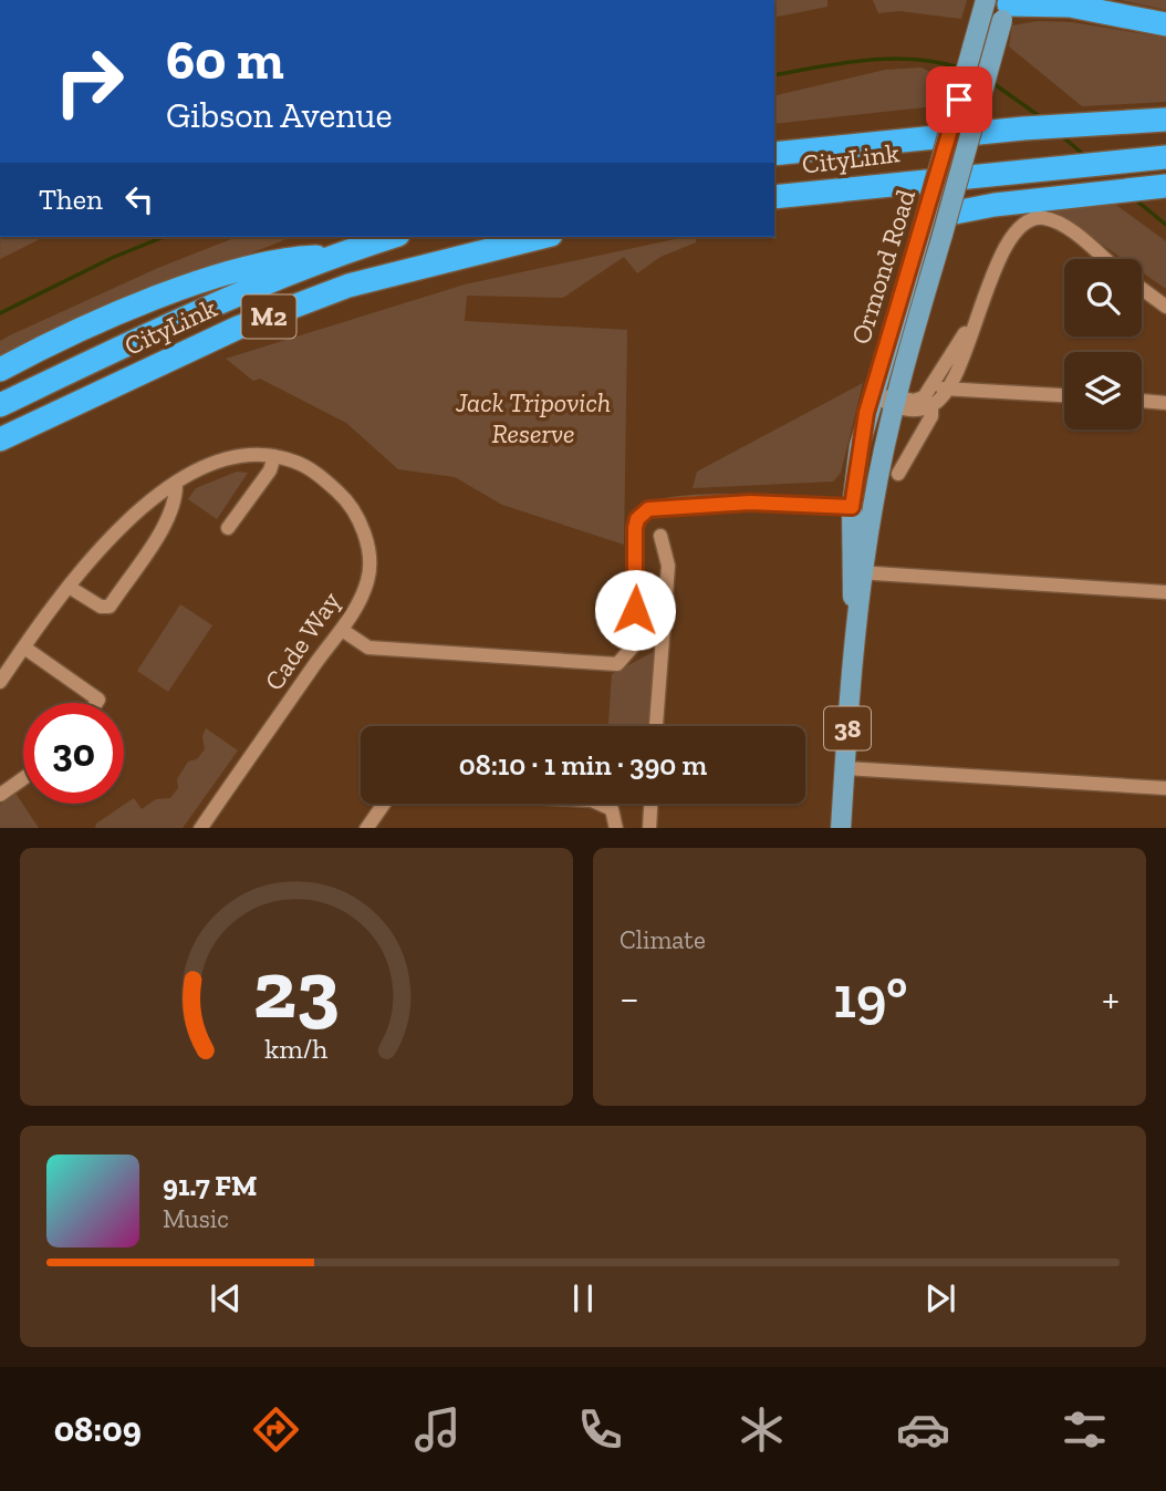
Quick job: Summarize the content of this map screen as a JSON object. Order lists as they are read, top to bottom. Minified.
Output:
{"streets":{"highway":["CityLink","M2"],"main road":["Ormond Road","38"],"street":["Cade Way"]},"crossings":[["Ormond Road","38"]],"parks":["Jack Tripovich Reserve"],"page":{"turn":["60 m","Gibson Avenue"],"then":"Then","limit":"30","trip":"08:10 · 1 min · 390 m","tile":"Climate","heat":["−","19°","+"],"song":["91.7 FM","Music"],"tabs":"08:09","gauge":["23","km/h"]}}
